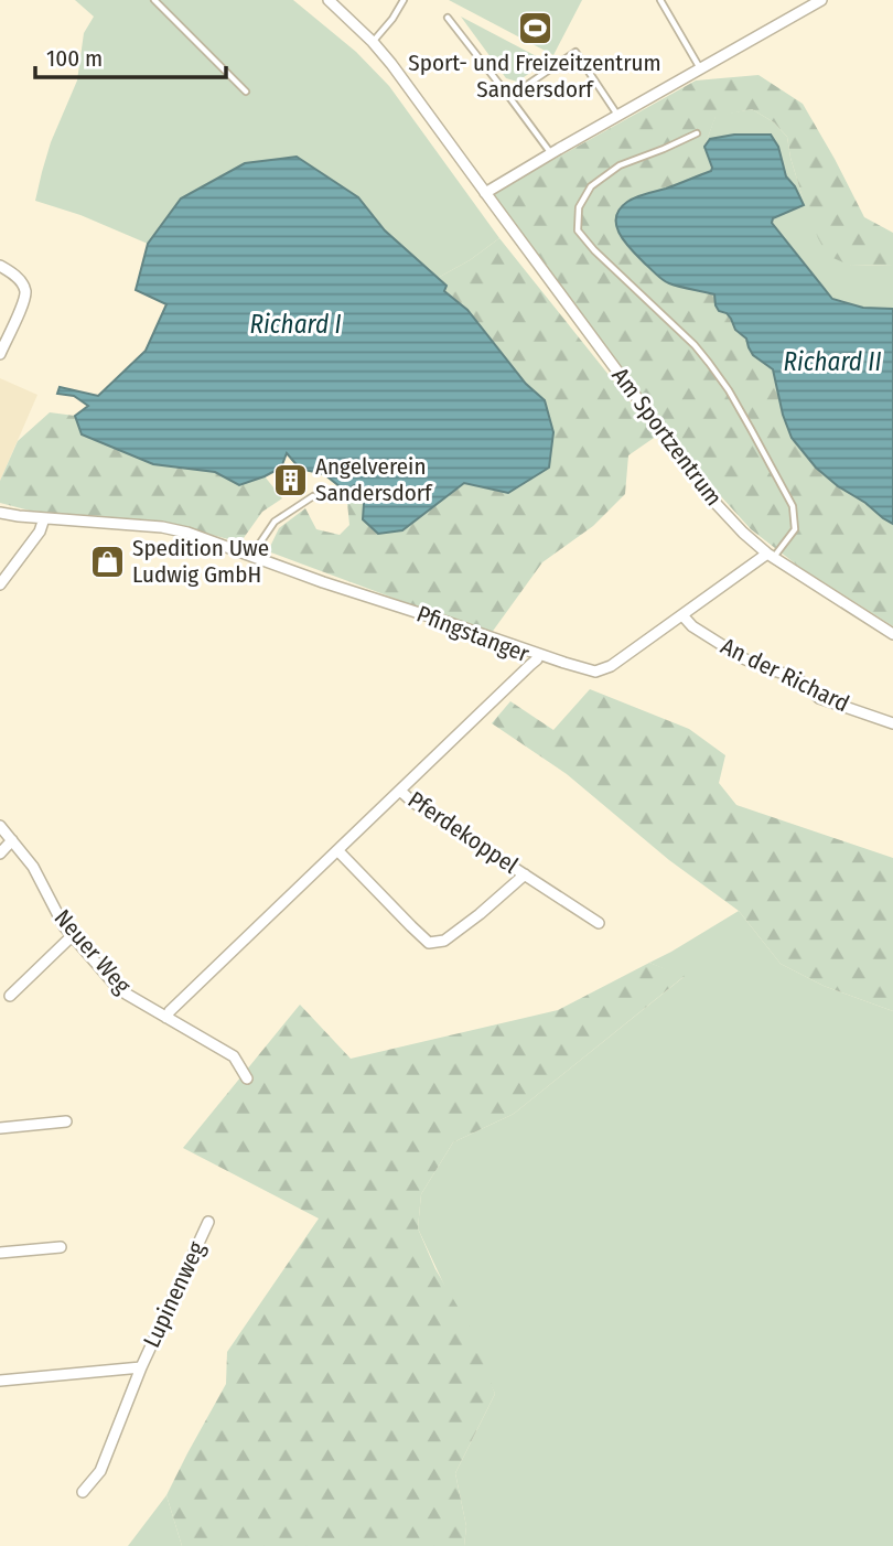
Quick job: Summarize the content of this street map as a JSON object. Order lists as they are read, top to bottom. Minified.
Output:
{"streets":{"street":["Am Sportzentrum","Pfingstanger","An der Richard","Pferdekoppel","Neuer Weg","Lupinenweg"]},"crossings":[["Pfingstanger","Pferdekoppel"],["Pfingstanger","Neuer Weg"]],"water":["Richard I","Richard II"],"places":{"sports":["Sport- und Freizeitzentrum Sandersdorf"],"building":["Angelverein Sandersdorf"],"shop":["Spedition Uwe Ludwig GmbH"]},"scale_bar":"100 m"}
